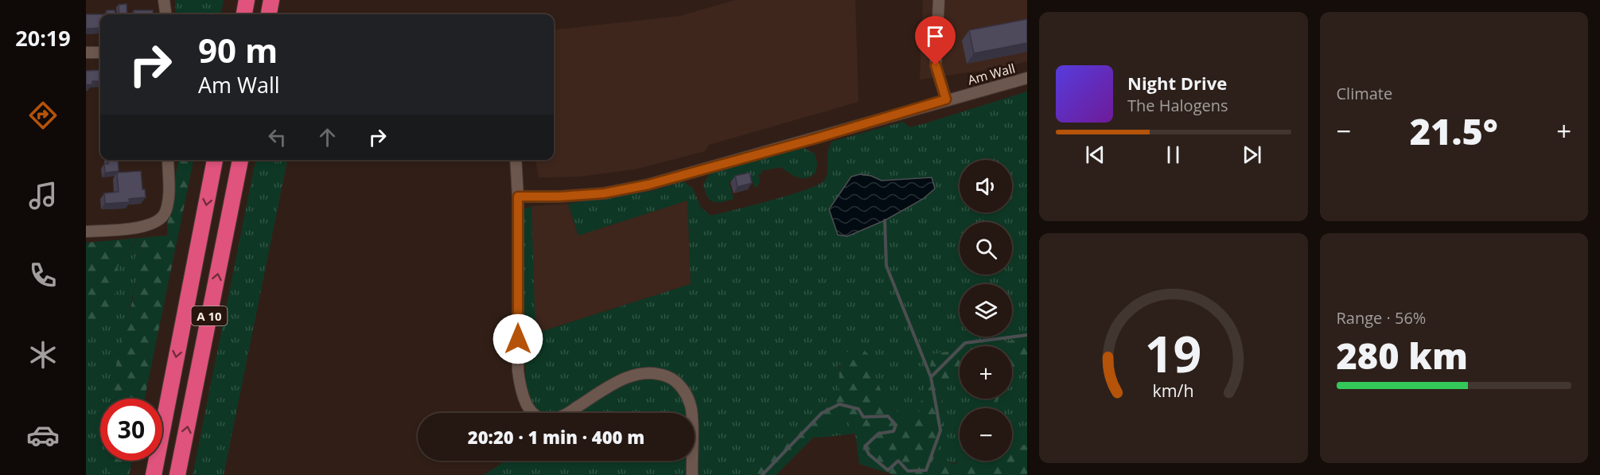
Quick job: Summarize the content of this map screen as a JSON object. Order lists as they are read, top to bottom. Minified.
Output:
{"streets":{"highway":["A 10"],"street":["Am Wall"]},"page":{"tabs":"20:19","tile":["Climate",["Range · 56%","280 km"]],"turn":["90 m","Am Wall"],"song":["Night Drive","The Halogens"],"heat":["−","21.5°","+"],"map_buttons":["+","−"],"limit":"30","trip":"20:20 · 1 min · 400 m","gauge":["19","km/h"]}}
